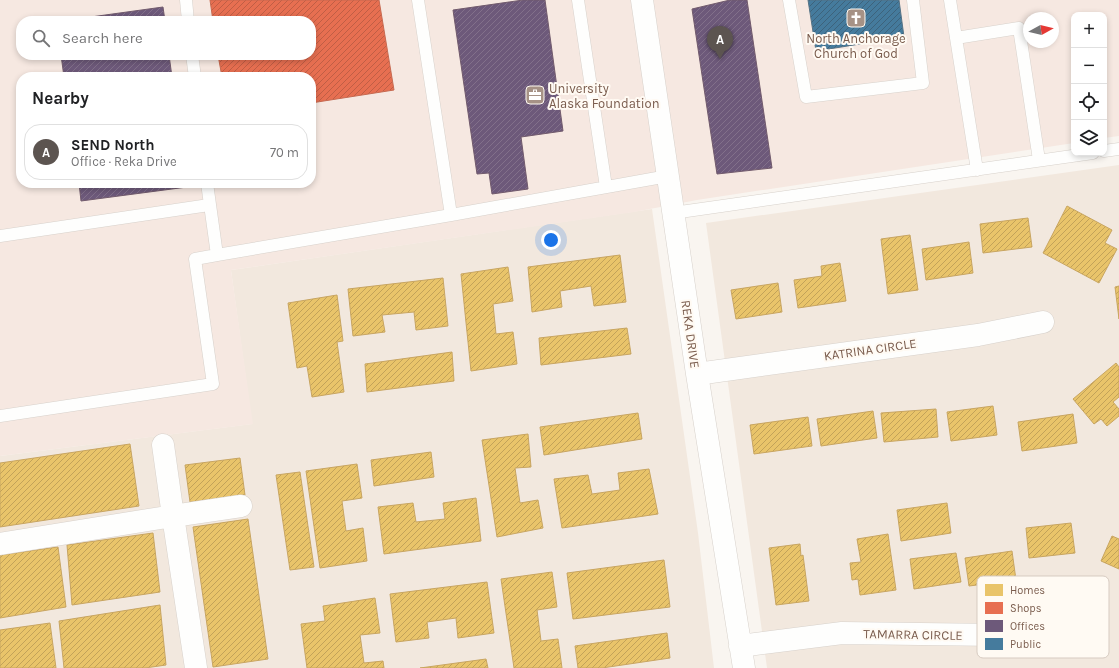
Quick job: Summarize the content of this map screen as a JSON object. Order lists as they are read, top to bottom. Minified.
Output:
{"streets":{"street":["REKA DRIVE","KATRINA CIRCLE","TAMARRA CIRCLE"]},"crossings":[["REKA DRIVE","KATRINA CIRCLE"],["REKA DRIVE","TAMARRA CIRCLE"]],"places":{"church":["North Anchorage Church of God"],"office":["University Alaska Foundation"]},"legend":["Homes","Shops","Offices","Public"],"north":"right","page":{"map_buttons":["+","−"],"search":"Search here","pins":"A","heading":"Nearby","list":[{"mark":"A","name":"SEND North","note":"Office · Reka Drive","value":"70 m"}]}}
